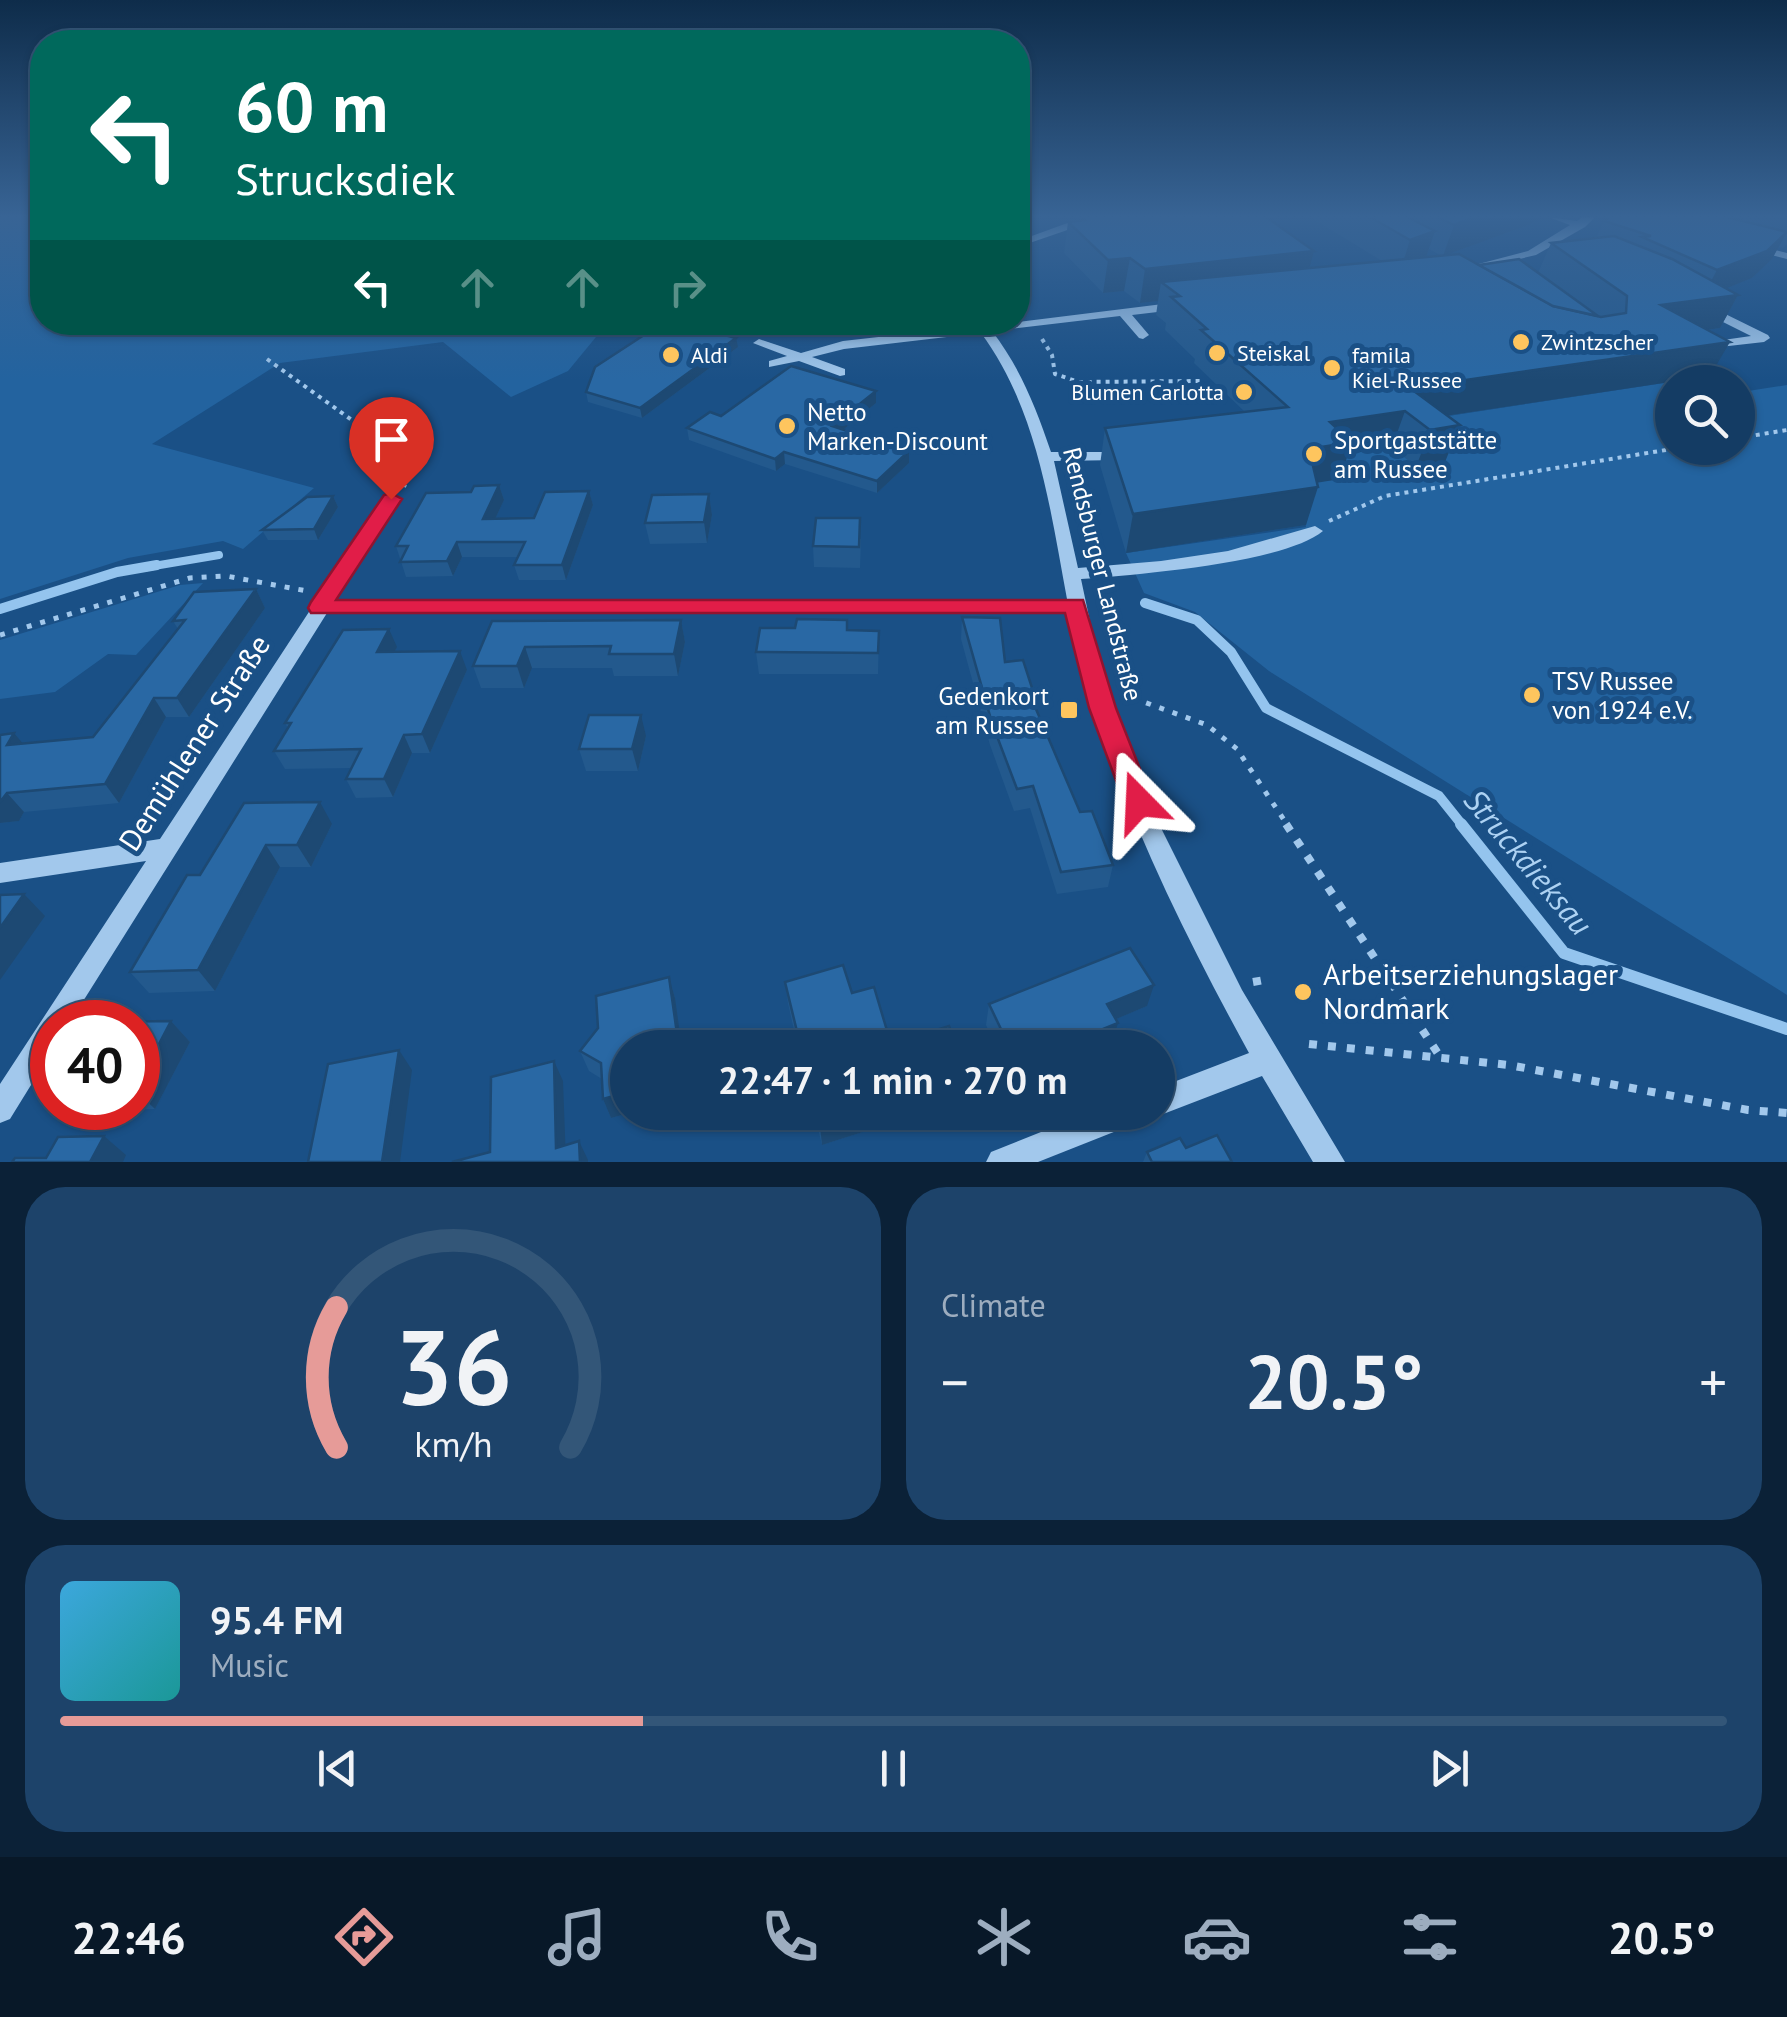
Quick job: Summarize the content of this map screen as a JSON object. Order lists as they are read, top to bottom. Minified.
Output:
{"streets":{"street":["Rendsburger Landstraße","Demühlener Straße"]},"water":["Struckdieksau"],"places":{"other":["Zwintzscher","Steiskal","Aldi","famila Kiel-Russee","Blumen Carlotta","Netto Marken-Discount","Sportgaststätte am Russee","TSV Russee von 1924 e.V.","Arbeitserziehungslager Nordmark"],"transit":["Gedenkort am Russee"]},"page":{"turn":["60 m","Strucksdiek"],"limit":"40","trip":"22:47 · 1 min · 270 m","tile":"Climate","heat":["−","20.5°","+"],"song":["95.4 FM","Music"],"tabs":["22:46","20.5°"],"gauge":["36","km/h"]}}
